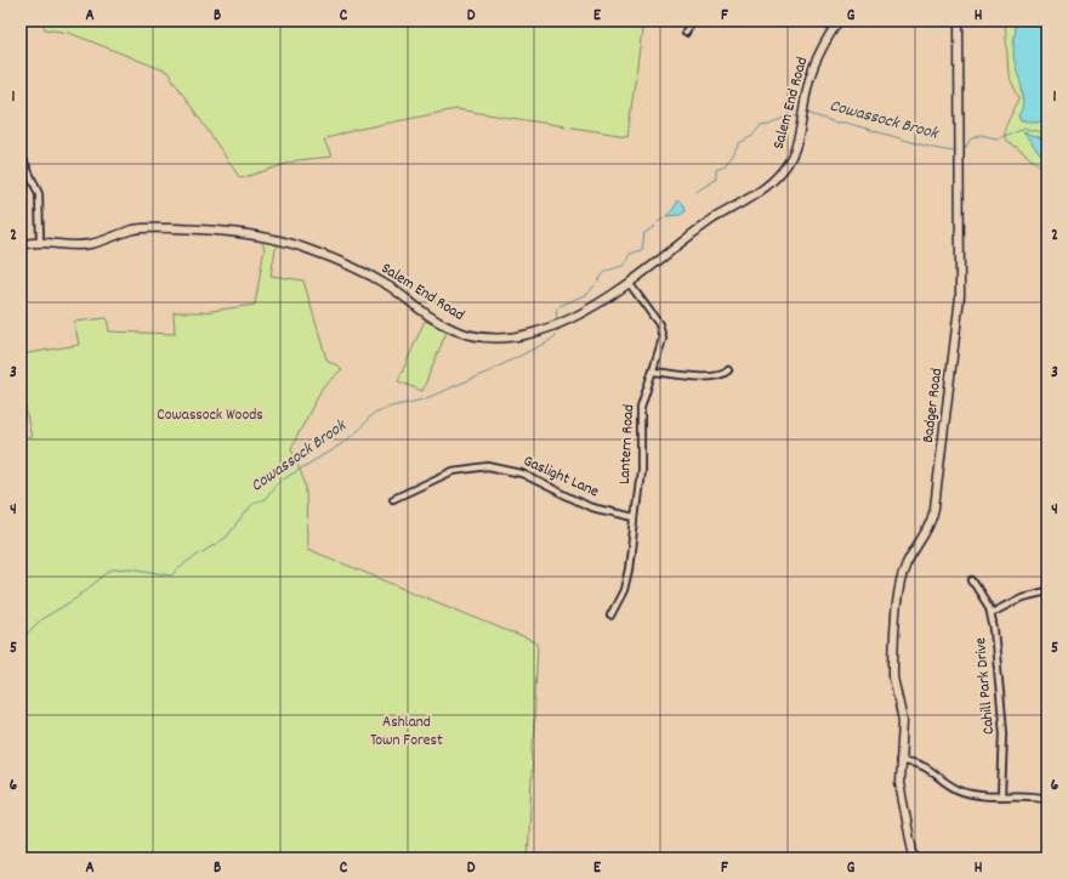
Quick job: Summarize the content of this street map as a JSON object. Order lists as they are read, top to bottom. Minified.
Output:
{"streets":{"street":["Salem End Road","Badger Road","Lantern Road","Gaslight Lane","Cahill Park Drive"]},"crossings":[["Salem End Road","Lantern Road"],["Lantern Road","Gaslight Lane"]],"water":["Cowassock Brook"],"parks":["Cowassock Woods","Ashland Town Forest"],"grid":{"columns":["A","B","C","D","E","F","G","H"],"rows":["1","2","3","4","5","6"]}}
